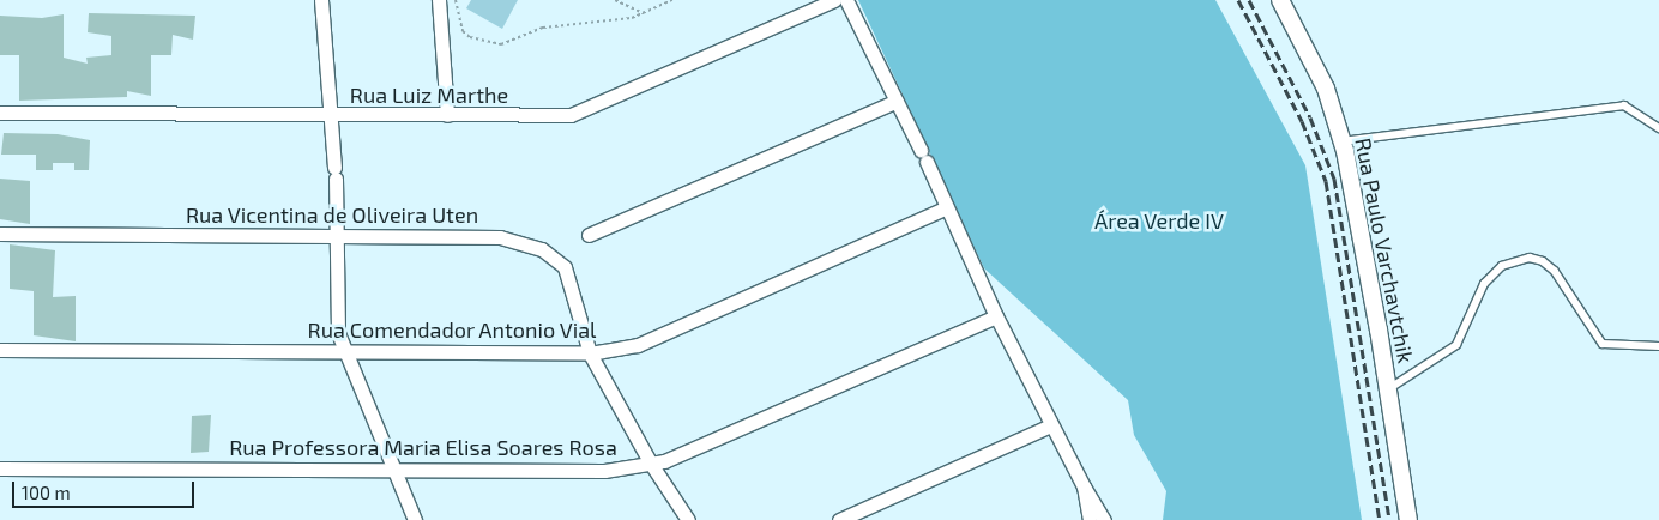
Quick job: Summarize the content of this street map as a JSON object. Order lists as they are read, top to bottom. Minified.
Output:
{"streets":{"street":["Rua Luiz Marthe","Rua Vicentina de Oliveira Uten","Rua Paulo Varchavtchik","Rua Comendador Antonio Vial","Rua Professora Maria Elisa Soares Rosa"]},"crossings":[["Rua Vicentina de Oliveira Uten","Rua Comendador Antonio Vial"],["Rua Vicentina de Oliveira Uten","Rua Professora Maria Elisa Soares Rosa"]],"parks":["Área Verde IV"],"scale_bar":"100 m"}
